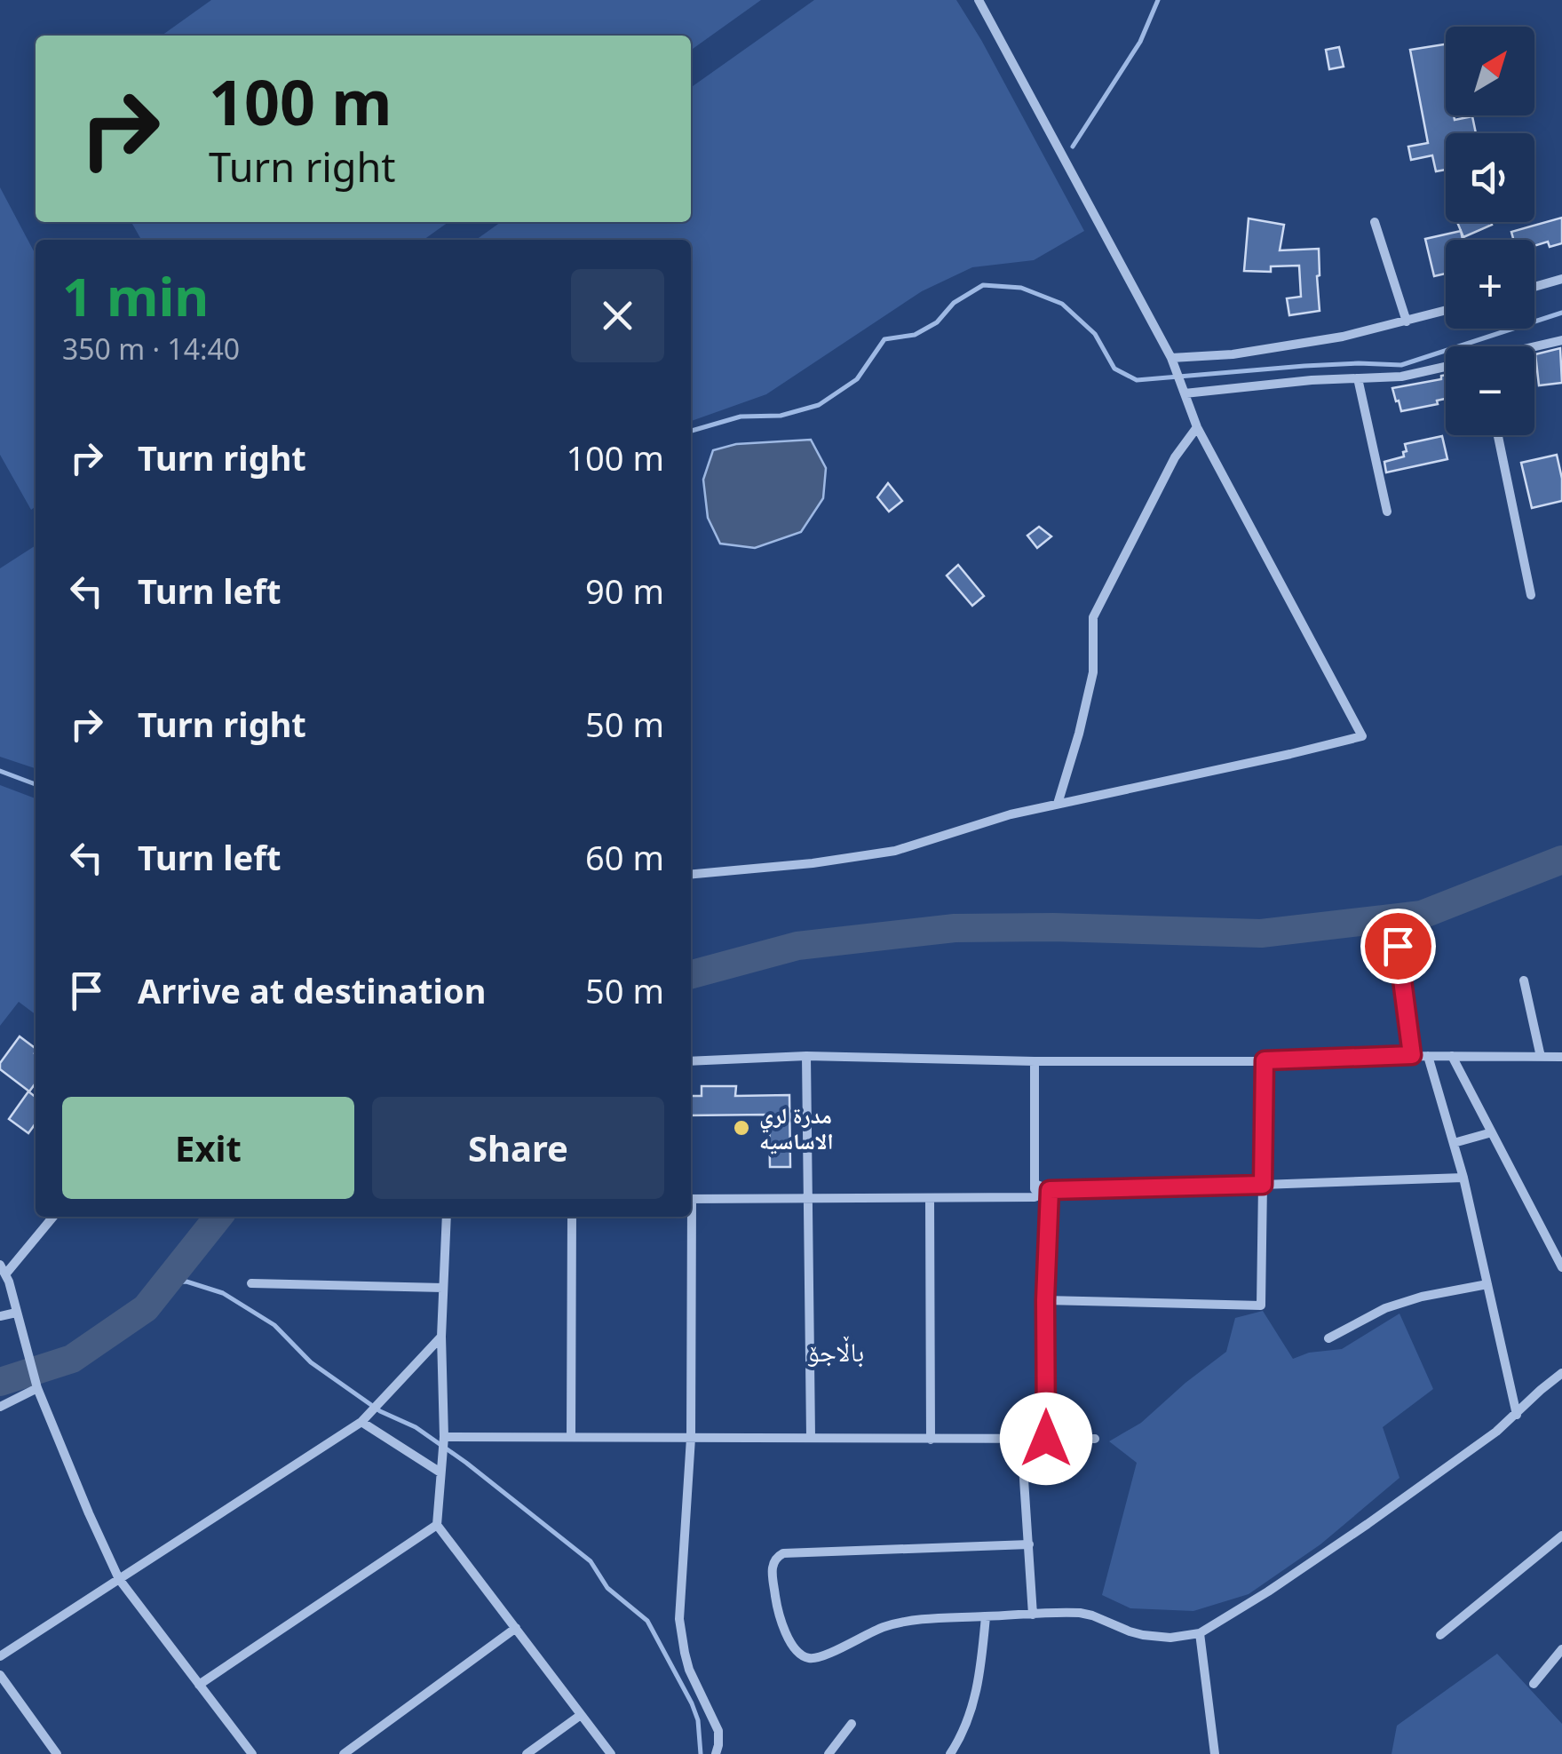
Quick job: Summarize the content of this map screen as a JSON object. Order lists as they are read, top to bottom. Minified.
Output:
{"districts":["باڵاجۆ"],"places":["مدرة لري الاساسیه"],"north":"top right","page":{"map_buttons":["+","−"],"turn":["100 m","Turn right"],"heading":["1 min","350 m · 14:40"],"list":[{"name":"Turn right","value":"100 m"},{"name":"Turn left","value":"90 m"},{"name":"Turn right","value":"50 m"},{"name":"Turn left","value":"60 m"},{"name":"Arrive at destination","value":"50 m"}],"buttons":["Exit","Share"]}}
